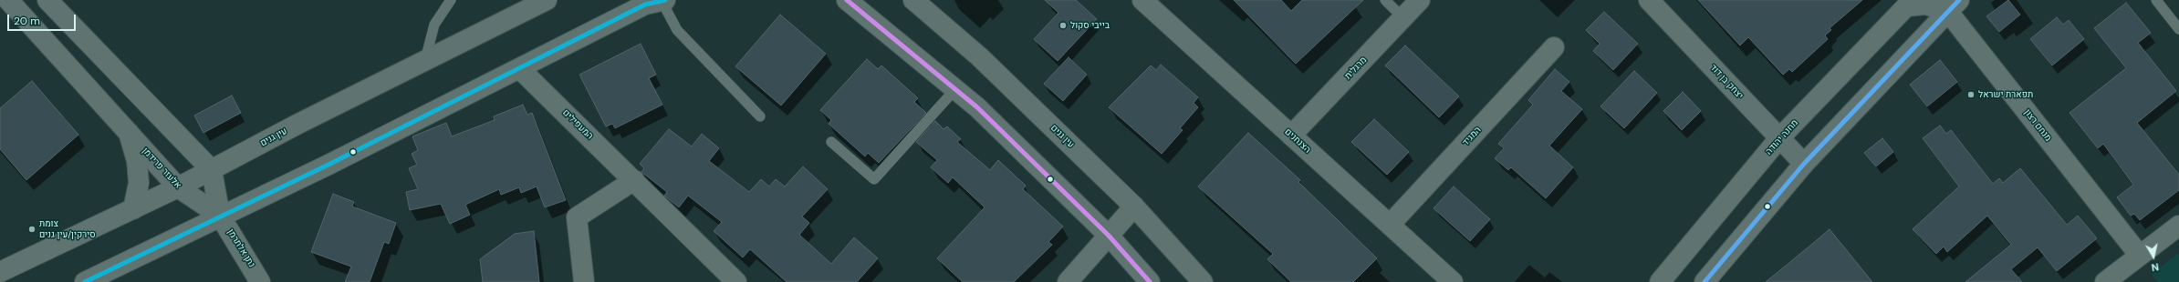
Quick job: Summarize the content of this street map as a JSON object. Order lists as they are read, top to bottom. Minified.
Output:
{"streets":{"main road":["מרגלית","יצחק בן דוד","המעפילים","מנחם רצון","עין גנים","המגיד","מחנה יהודה","הצנחנים","אלעזר פרידמן","נתן אלתרמן"]},"crossings":[["מרגלית","הצנחנים"],["יצחק בן דוד","מחנה יהודה"],["עין גנים","אלעזר פרידמן"],["המגיד","הצנחנים"],["אלעזר פרידמן","נתן אלתרמן"]],"places":["בייבי סקול","תפארת ישראל","צומת סירקין/עין גנים"],"scale_bar":"20 m","north":"bottom"}
